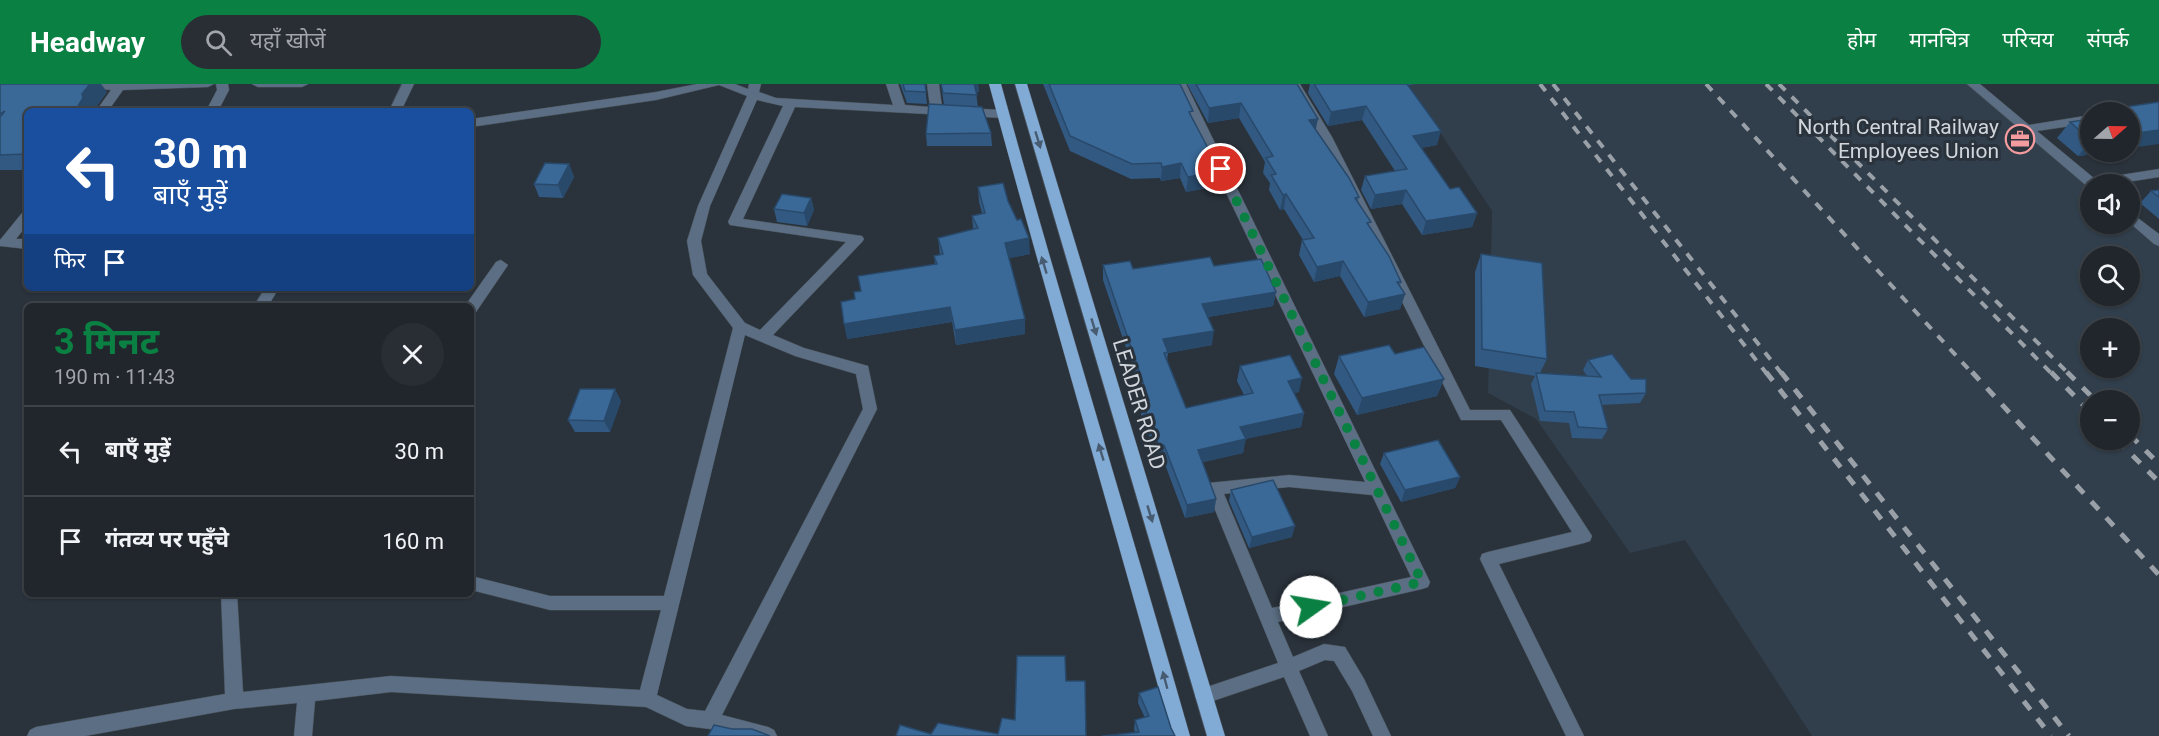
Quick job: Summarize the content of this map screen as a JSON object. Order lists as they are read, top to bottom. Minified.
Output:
{"streets":{"main road":["LEADER ROAD"]},"places":{"office":["North Central Railway Employees Union"]},"north":"right","page":{"header":"Headway","search":"यहाँ खोजें","nav":["होम","मानचित्र","परिचय","संपर्क"],"map_buttons":["+","−"],"turn":["30 m","बाएँ मुड़ें"],"then":"फिर","heading":["3 मिनट","190 m · 11:43"],"list":[{"name":"बाएँ मुड़ें","value":"30 m"},{"name":"गंतव्य पर पहुँचे","value":"160 m"}]}}
